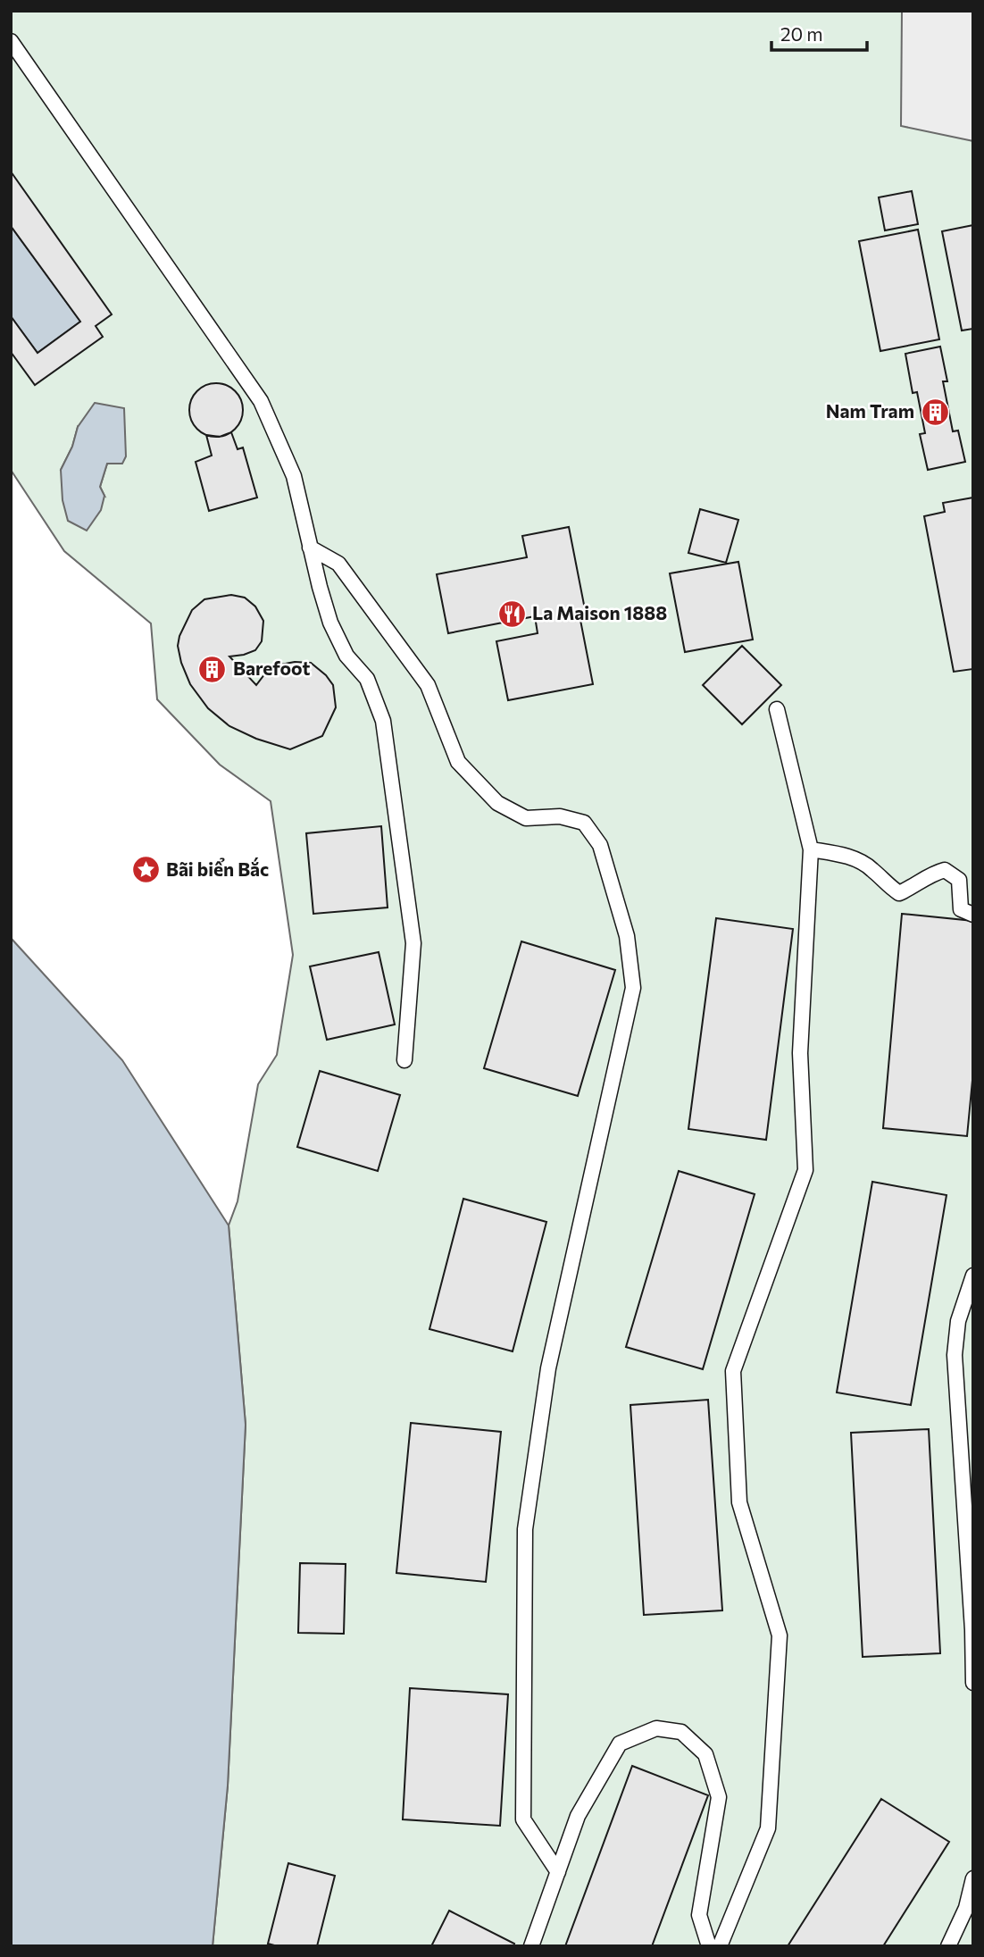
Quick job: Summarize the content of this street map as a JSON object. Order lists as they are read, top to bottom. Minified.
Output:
{"places":{"building":["Nam Tram","Barefoot"],"restaurant":["La Maison 1888"],"place":["Bãi biển Bắc"]},"scale_bar":"20 m"}
